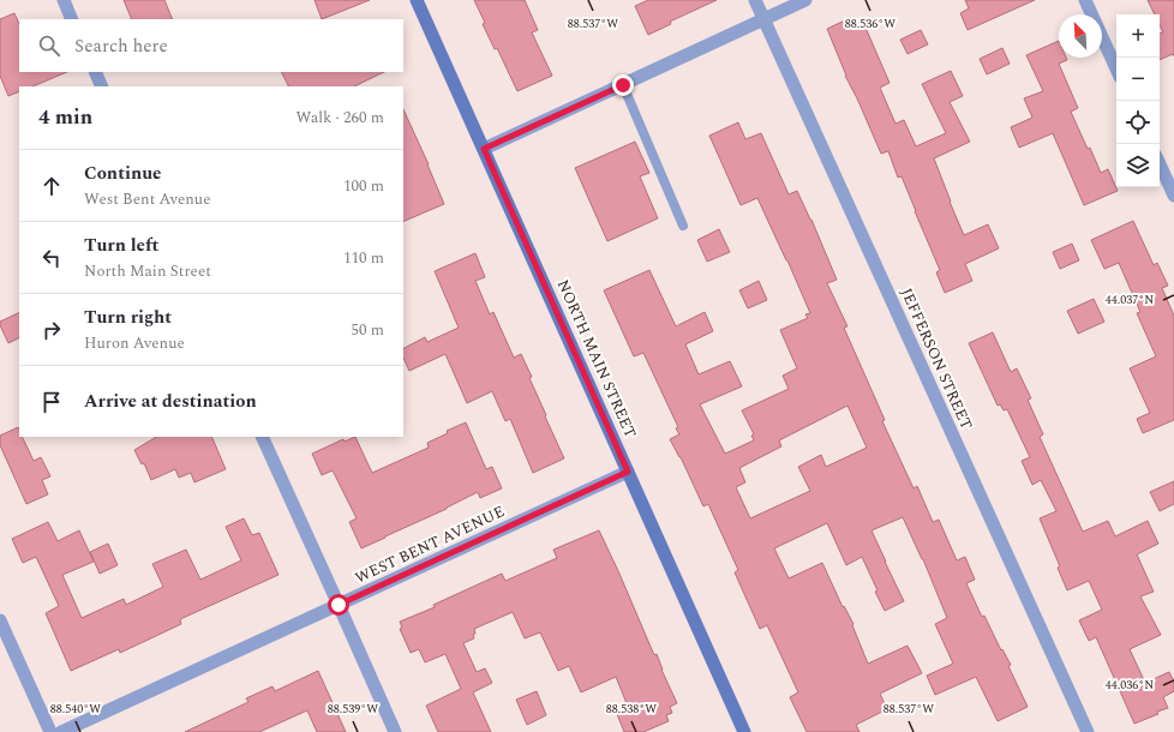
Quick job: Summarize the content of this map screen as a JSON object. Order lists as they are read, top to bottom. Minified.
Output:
{"streets":{"main road":["NORTH MAIN STREET"],"street":["JEFFERSON STREET","WEST BENT AVENUE"]},"crossings":[["NORTH MAIN STREET","WEST BENT AVENUE"]],"north":"top left","page":{"map_buttons":["+","−"],"search":"Search here","heading":["4 min","Walk · 260 m"],"list":[["Continue","West Bent Avenue","100 m"],["Turn left","North Main Street","110 m"],["Turn right","Huron Avenue","50 m"],"Arrive at destination"]},"coordinates":["88.537°W","88.536°W","44.037°N","44.036°N","88.540°W","88.539°W","88.538°W"]}
